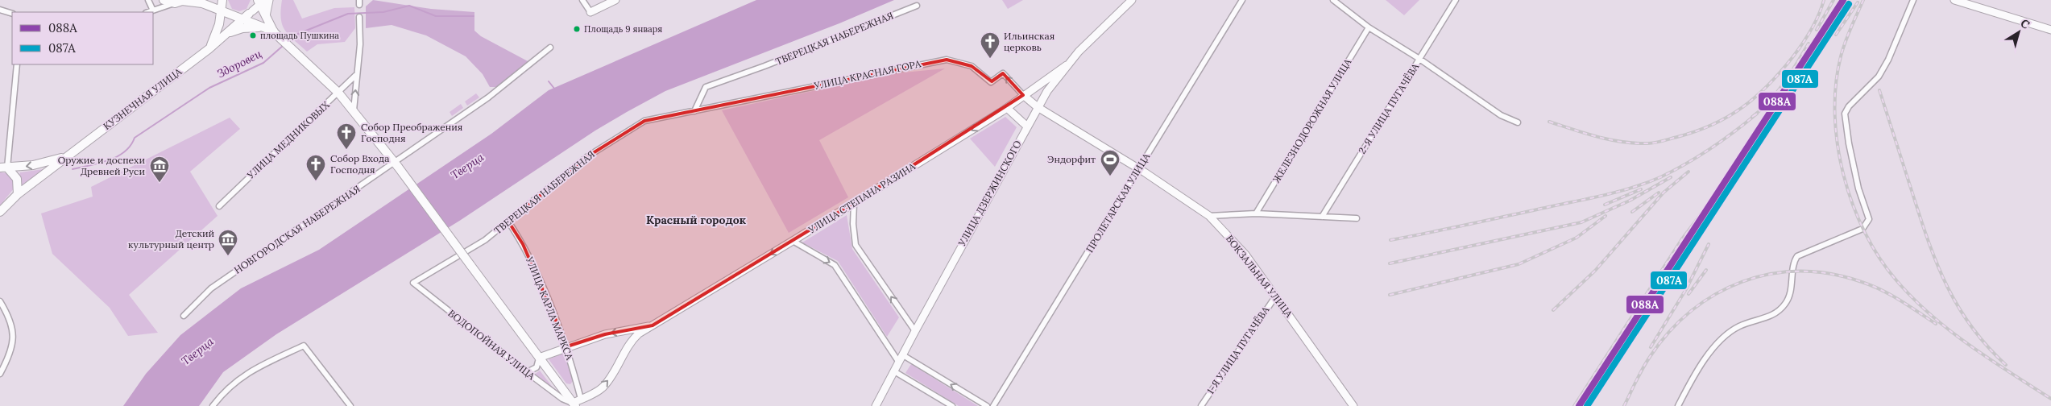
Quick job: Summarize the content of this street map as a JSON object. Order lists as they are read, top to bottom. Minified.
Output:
{"streets":{"main road":["КУЗНЕЧНАЯ УЛИЦА"],"street":["ТВЕРЕЦКАЯ НАБЕРЕЖНАЯ","УЛИЦА КРАСНАЯ ГОРА","2-Я УЛИЦА ПУГАЧЁВА","ЖЕЛЕЗНОДОРОЖНАЯ УЛИЦА","УЛИЦА МЕДНИКОВЫХ","УЛИЦА ДЗЕРЖИНСКОГО","УЛИЦА СТЕПАНА РАЗИНА","ПРОЛЕТАРСКАЯ УЛИЦА","НОВГОРОДСКАЯ НАБЕРЕЖНАЯ","ВОКЗАЛЬНАЯ УЛИЦА","УЛИЦА КАРЛА МАРКСА","ВОДОПОЙНАЯ УЛИЦА","1-Я УЛИЦА ПУГАЧЁВА"]},"crossings":[["ТВЕРЕЦКАЯ НАБЕРЕЖНАЯ","УЛИЦА КРАСНАЯ ГОРА"],["ТВЕРЕЦКАЯ НАБЕРЕЖНАЯ","УЛИЦА КАРЛА МАРКСА"],["ТВЕРЕЦКАЯ НАБЕРЕЖНАЯ","ВОДОПОЙНАЯ УЛИЦА"],["УЛИЦА КРАСНАЯ ГОРА","УЛИЦА СТЕПАНА РАЗИНА"],["УЛИЦА КРАСНАЯ ГОРА","ВОКЗАЛЬНАЯ УЛИЦА"],["УЛИЦА ДЗЕРЖИНСКОГО","УЛИЦА СТЕПАНА РАЗИНА"],["УЛИЦА ДЗЕРЖИНСКОГО","ВОКЗАЛЬНАЯ УЛИЦА"],["УЛИЦА СТЕПАНА РАЗИНА","ВОКЗАЛЬНАЯ УЛИЦА"],["УЛИЦА СТЕПАНА РАЗИНА","УЛИЦА КАРЛА МАРКСА"],["УЛИЦА СТЕПАНА РАЗИНА","ВОДОПОЙНАЯ УЛИЦА"],["ПРОЛЕТАРСКАЯ УЛИЦА","ВОКЗАЛЬНАЯ УЛИЦА"],["ВОКЗАЛЬНАЯ УЛИЦА","1-Я УЛИЦА ПУГАЧЁВА"]],"one_way":["УЛИЦА КРАСНАЯ ГОРА"],"districts":["Красный городок"],"water":["Здоровец","Тверца"],"places":{"other":["Площадь 9 января","площадь Пушкина"],"church":["Ильинская церковь","Собор Преображения Господня","Собор Входа Господня"],"sports":["Эндорфит"],"museum":["Оружие и доспехи Древней Руси","Детский культурный центр"]},"lines":["transit line 088А","transit line 087А"],"legend":["088А","087А"],"north":"top right"}
